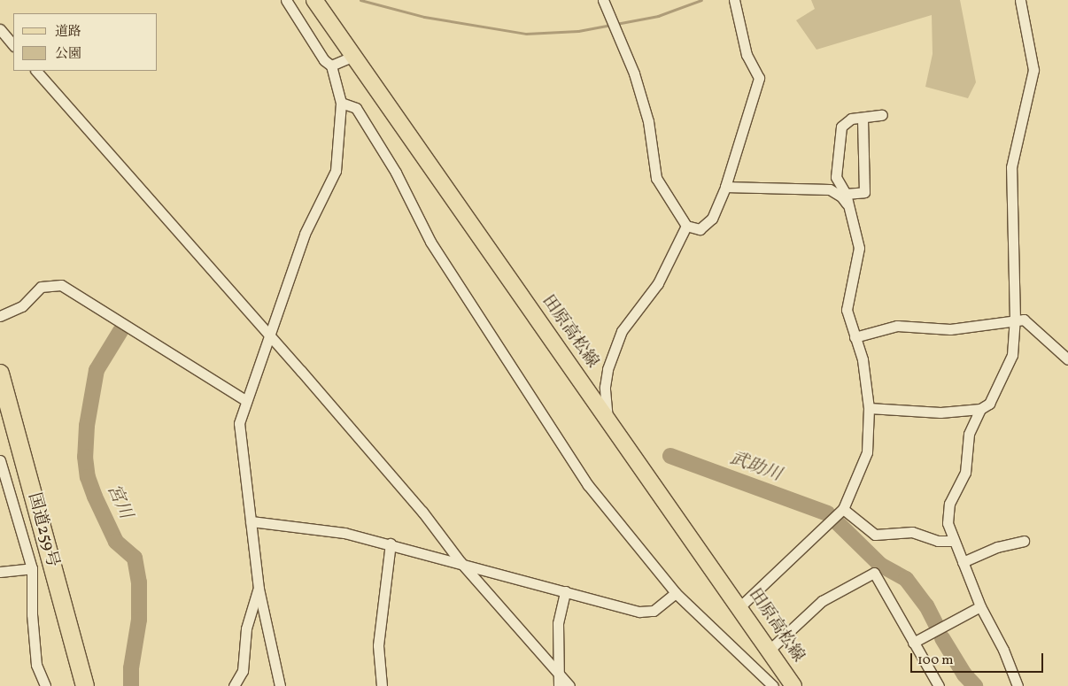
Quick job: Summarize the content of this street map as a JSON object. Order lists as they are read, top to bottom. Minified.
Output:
{"streets":{"highway":["国道259号"],"main road":["田原高松線"]},"water":["武助川","宮川"],"legend":["道路","公園"],"scale_bar":"100 m"}
